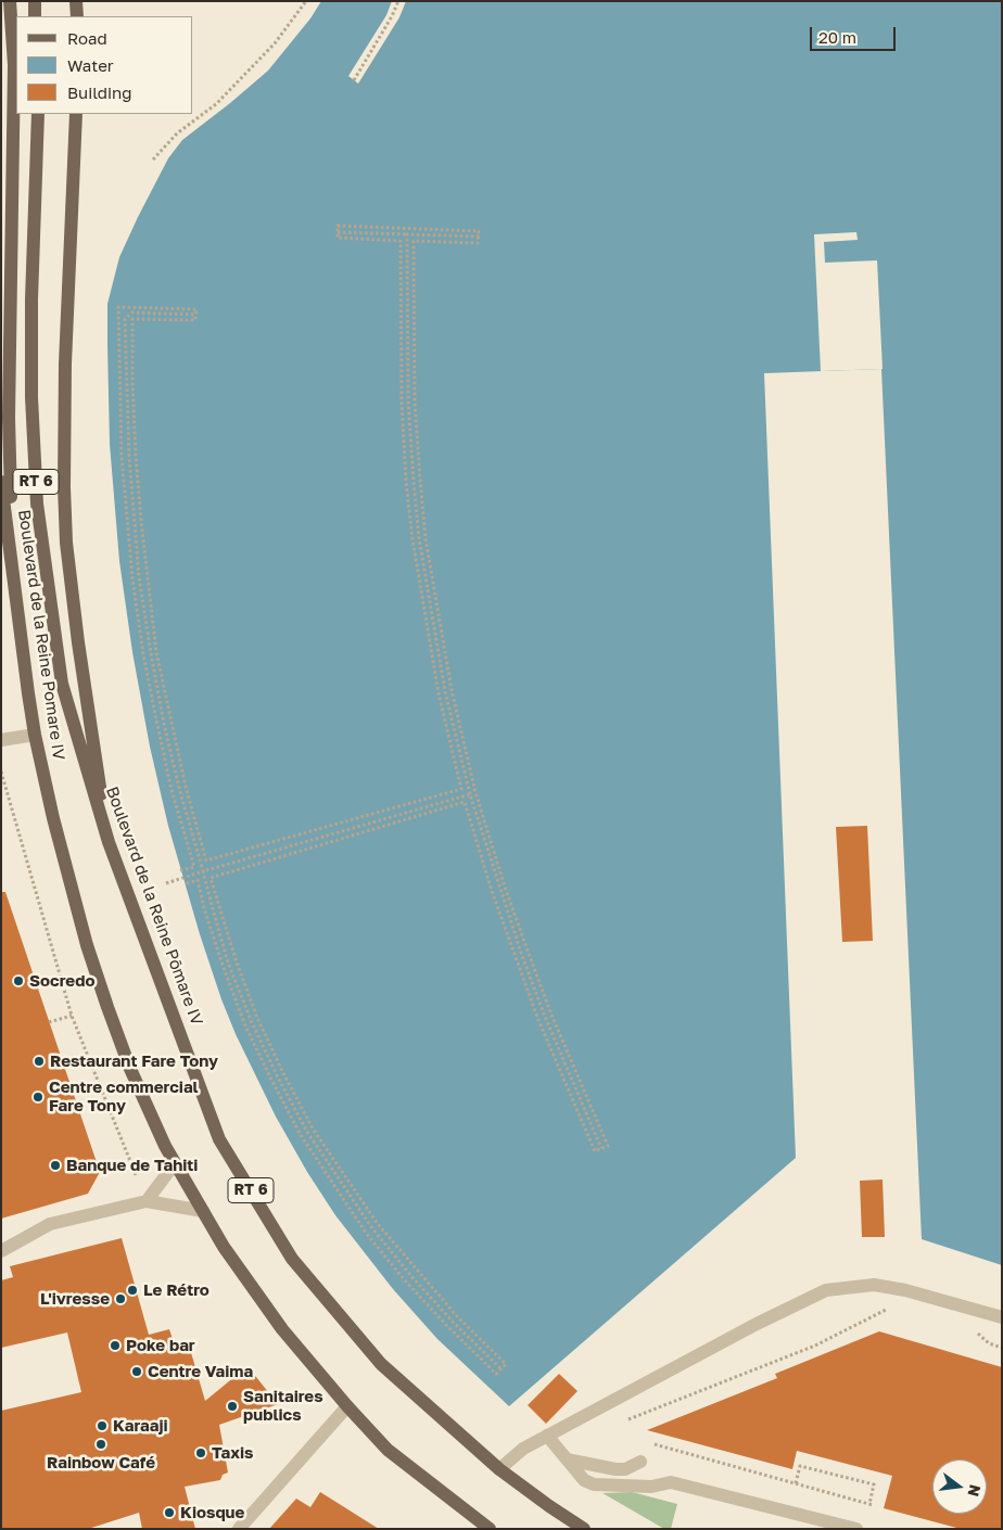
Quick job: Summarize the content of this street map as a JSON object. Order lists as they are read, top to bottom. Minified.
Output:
{"streets":{"main road":["RT 6","Boulevard de la Reine Pomare IV","Boulevard de la Reine Pōmare IV"]},"crossings":[["RT 6","Boulevard de la Reine Pomare IV"]],"places":["Socredo","Restaurant Fare Tony","Centre commercial Fare Tony","Banque de Tahiti","Le Rétro","L'ivresse","Poke bar","Centre Vaima","Sanitaires publics","Karaaji","Rainbow Café","Taxis","Kiosque"],"legend":["Road","Water","Building"],"scale_bar":"20 m","north":"right"}
